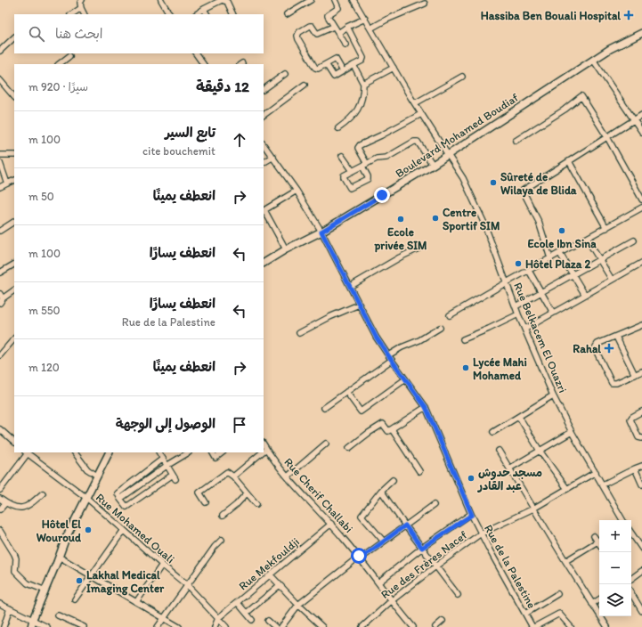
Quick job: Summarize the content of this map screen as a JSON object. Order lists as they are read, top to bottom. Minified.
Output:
{"streets":{"main road":["Boulevard Mohamed Boudiaf"],"street":["Rue Belkacem El Ouazri","Rue Cherif Challabi","Rue Mohamed Ouali","Rue Mekfouldji","Rue des Frères Nacef","Rue de la Palestine"]},"crossings":[["Boulevard Mohamed Boudiaf","Rue Belkacem El Ouazri"],["Boulevard Mohamed Boudiaf","Rue de la Palestine"],["Rue Belkacem El Ouazri","Rue des Frères Nacef"],["Rue Cherif Challabi","Rue Mekfouldji"],["Rue Cherif Challabi","Rue des Frères Nacef"],["Rue Mohamed Ouali","Rue Mekfouldji"],["Rue des Frères Nacef","Rue de la Palestine"]],"places":{"health":["Hassiba Ben Bouali Hospital","Rahal"],"other":["Sûreté de Wilaya de Blida","Centre Sportif SIM","Ecole privée SIM","Ecole Ibn Sina","Hôtel Plaza 2","Lycée Mahi Mohamed","مسجد حدوش عبد القادر","Hôtel El Wouroud","Lakhal Medical Imaging Center"]},"page":{"search":"ابحث هنا","heading":["12 دقيقة","سيرًا · 920 m"],"list":[["تابع السير","cite bouchemit","100 m"],["انعطف يمينًا","50 m"],["انعطف يسارًا","100 m"],["انعطف يسارًا","Rue de la Palestine","550 m"],["انعطف يمينًا","120 m"],"الوصول إلى الوجهة"],"map_buttons":["+","−"]}}
